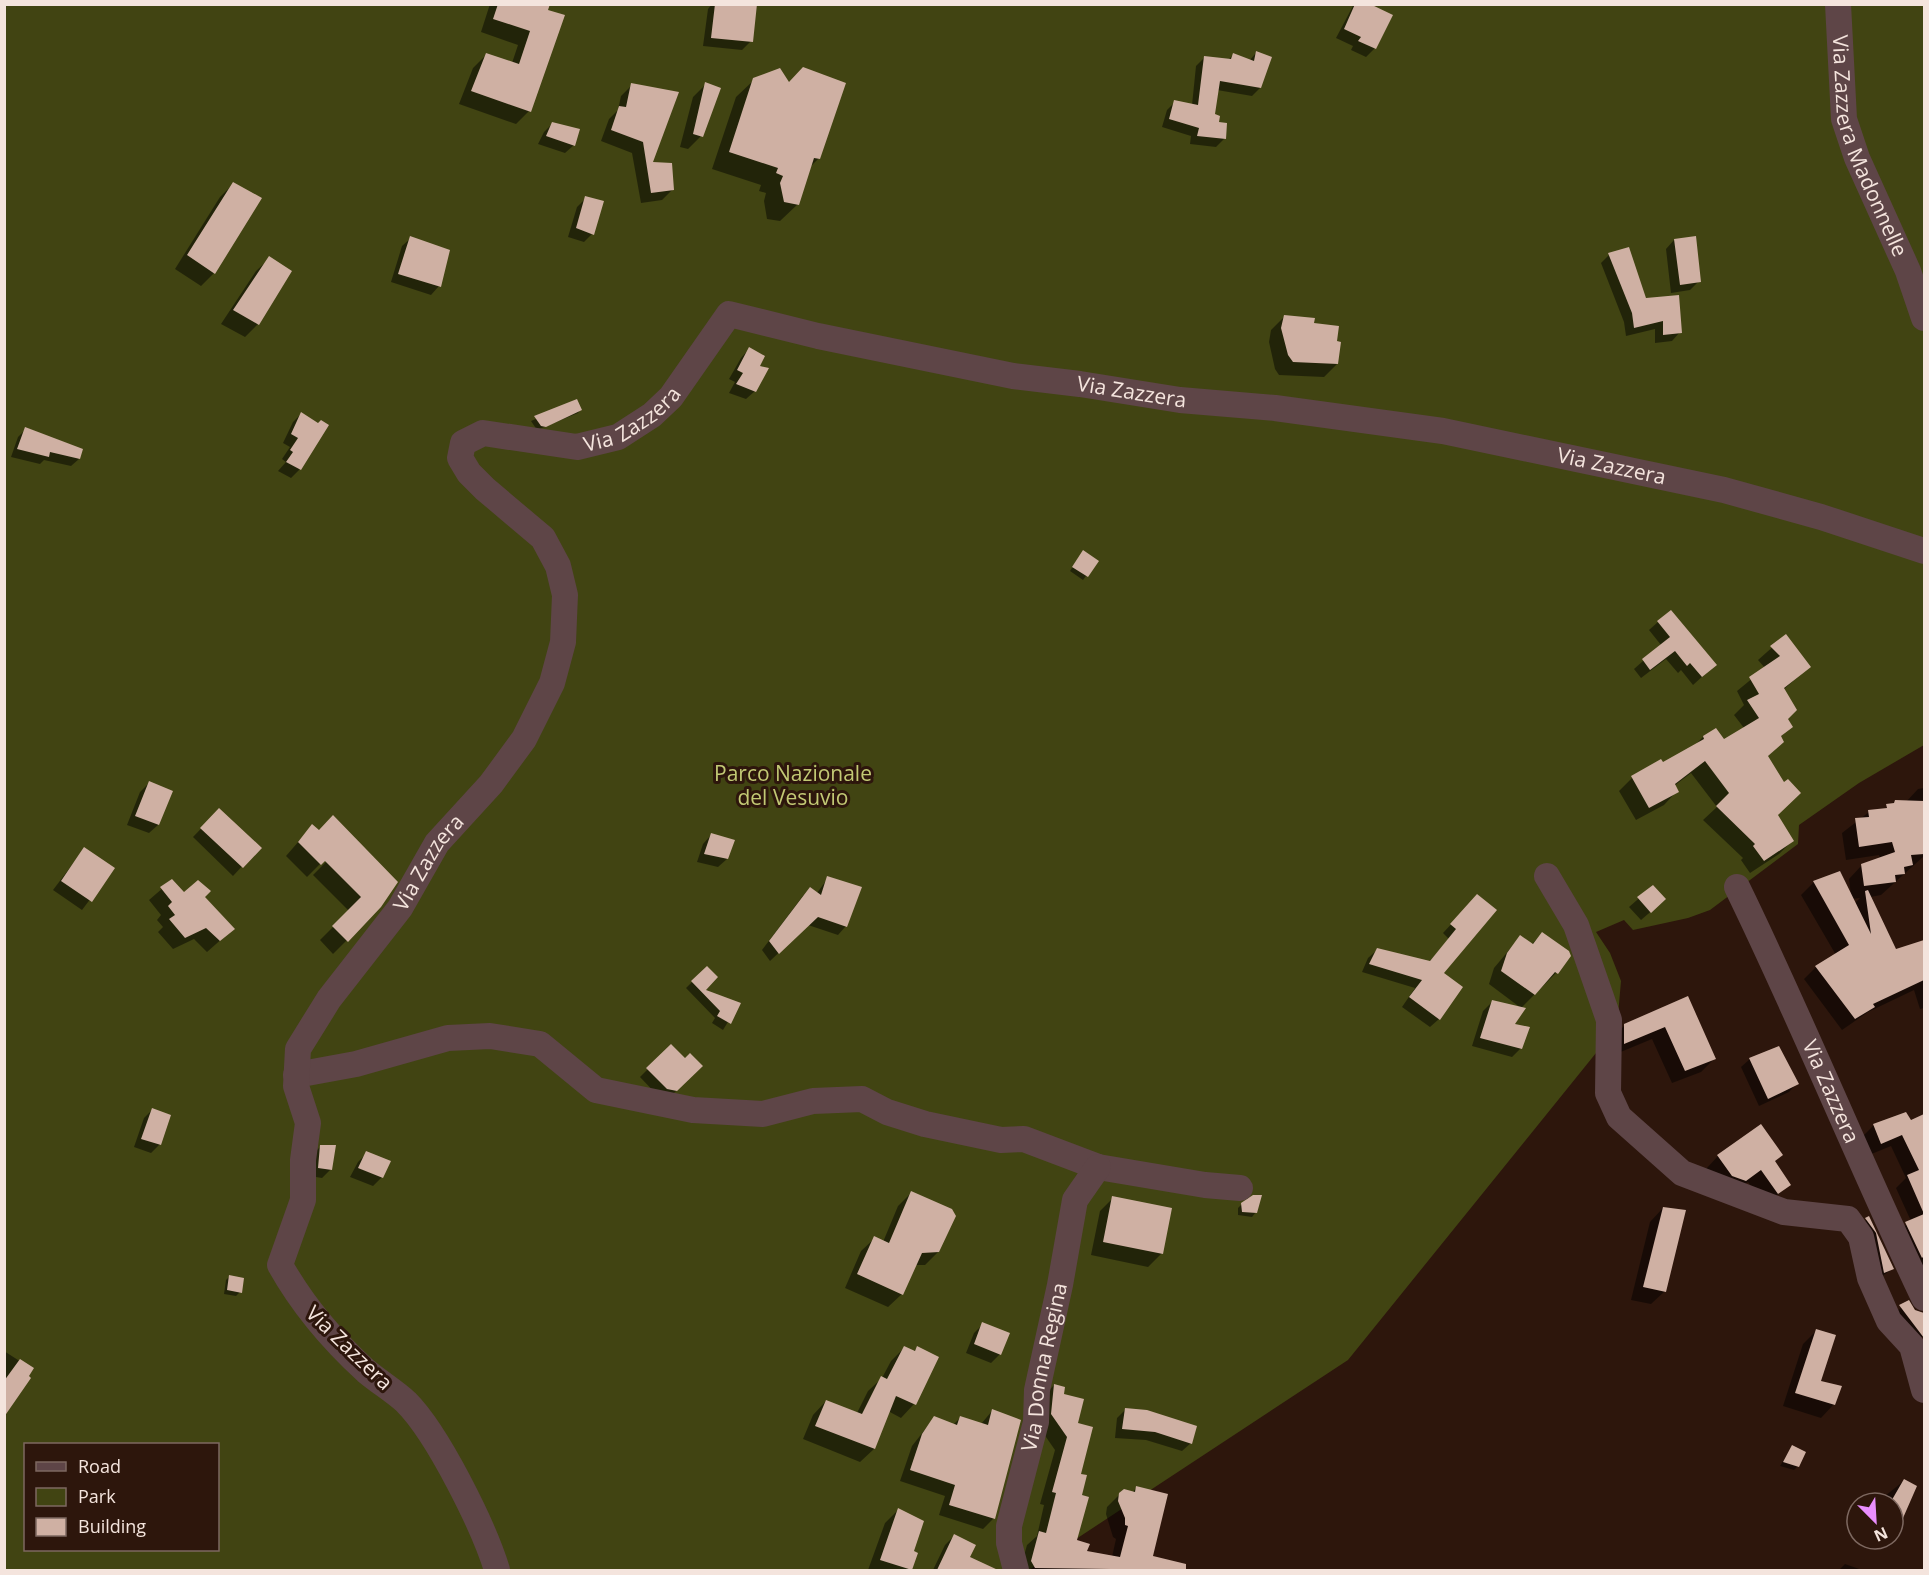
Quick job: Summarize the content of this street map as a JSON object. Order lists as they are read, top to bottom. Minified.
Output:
{"streets":{"street":["Via Zazzera Madonnelle","Via Zazzera","Via Donna Regina"]},"parks":["Parco Nazionale del Vesuvio"],"legend":["Road","Park","Building"],"north":"bottom right"}
